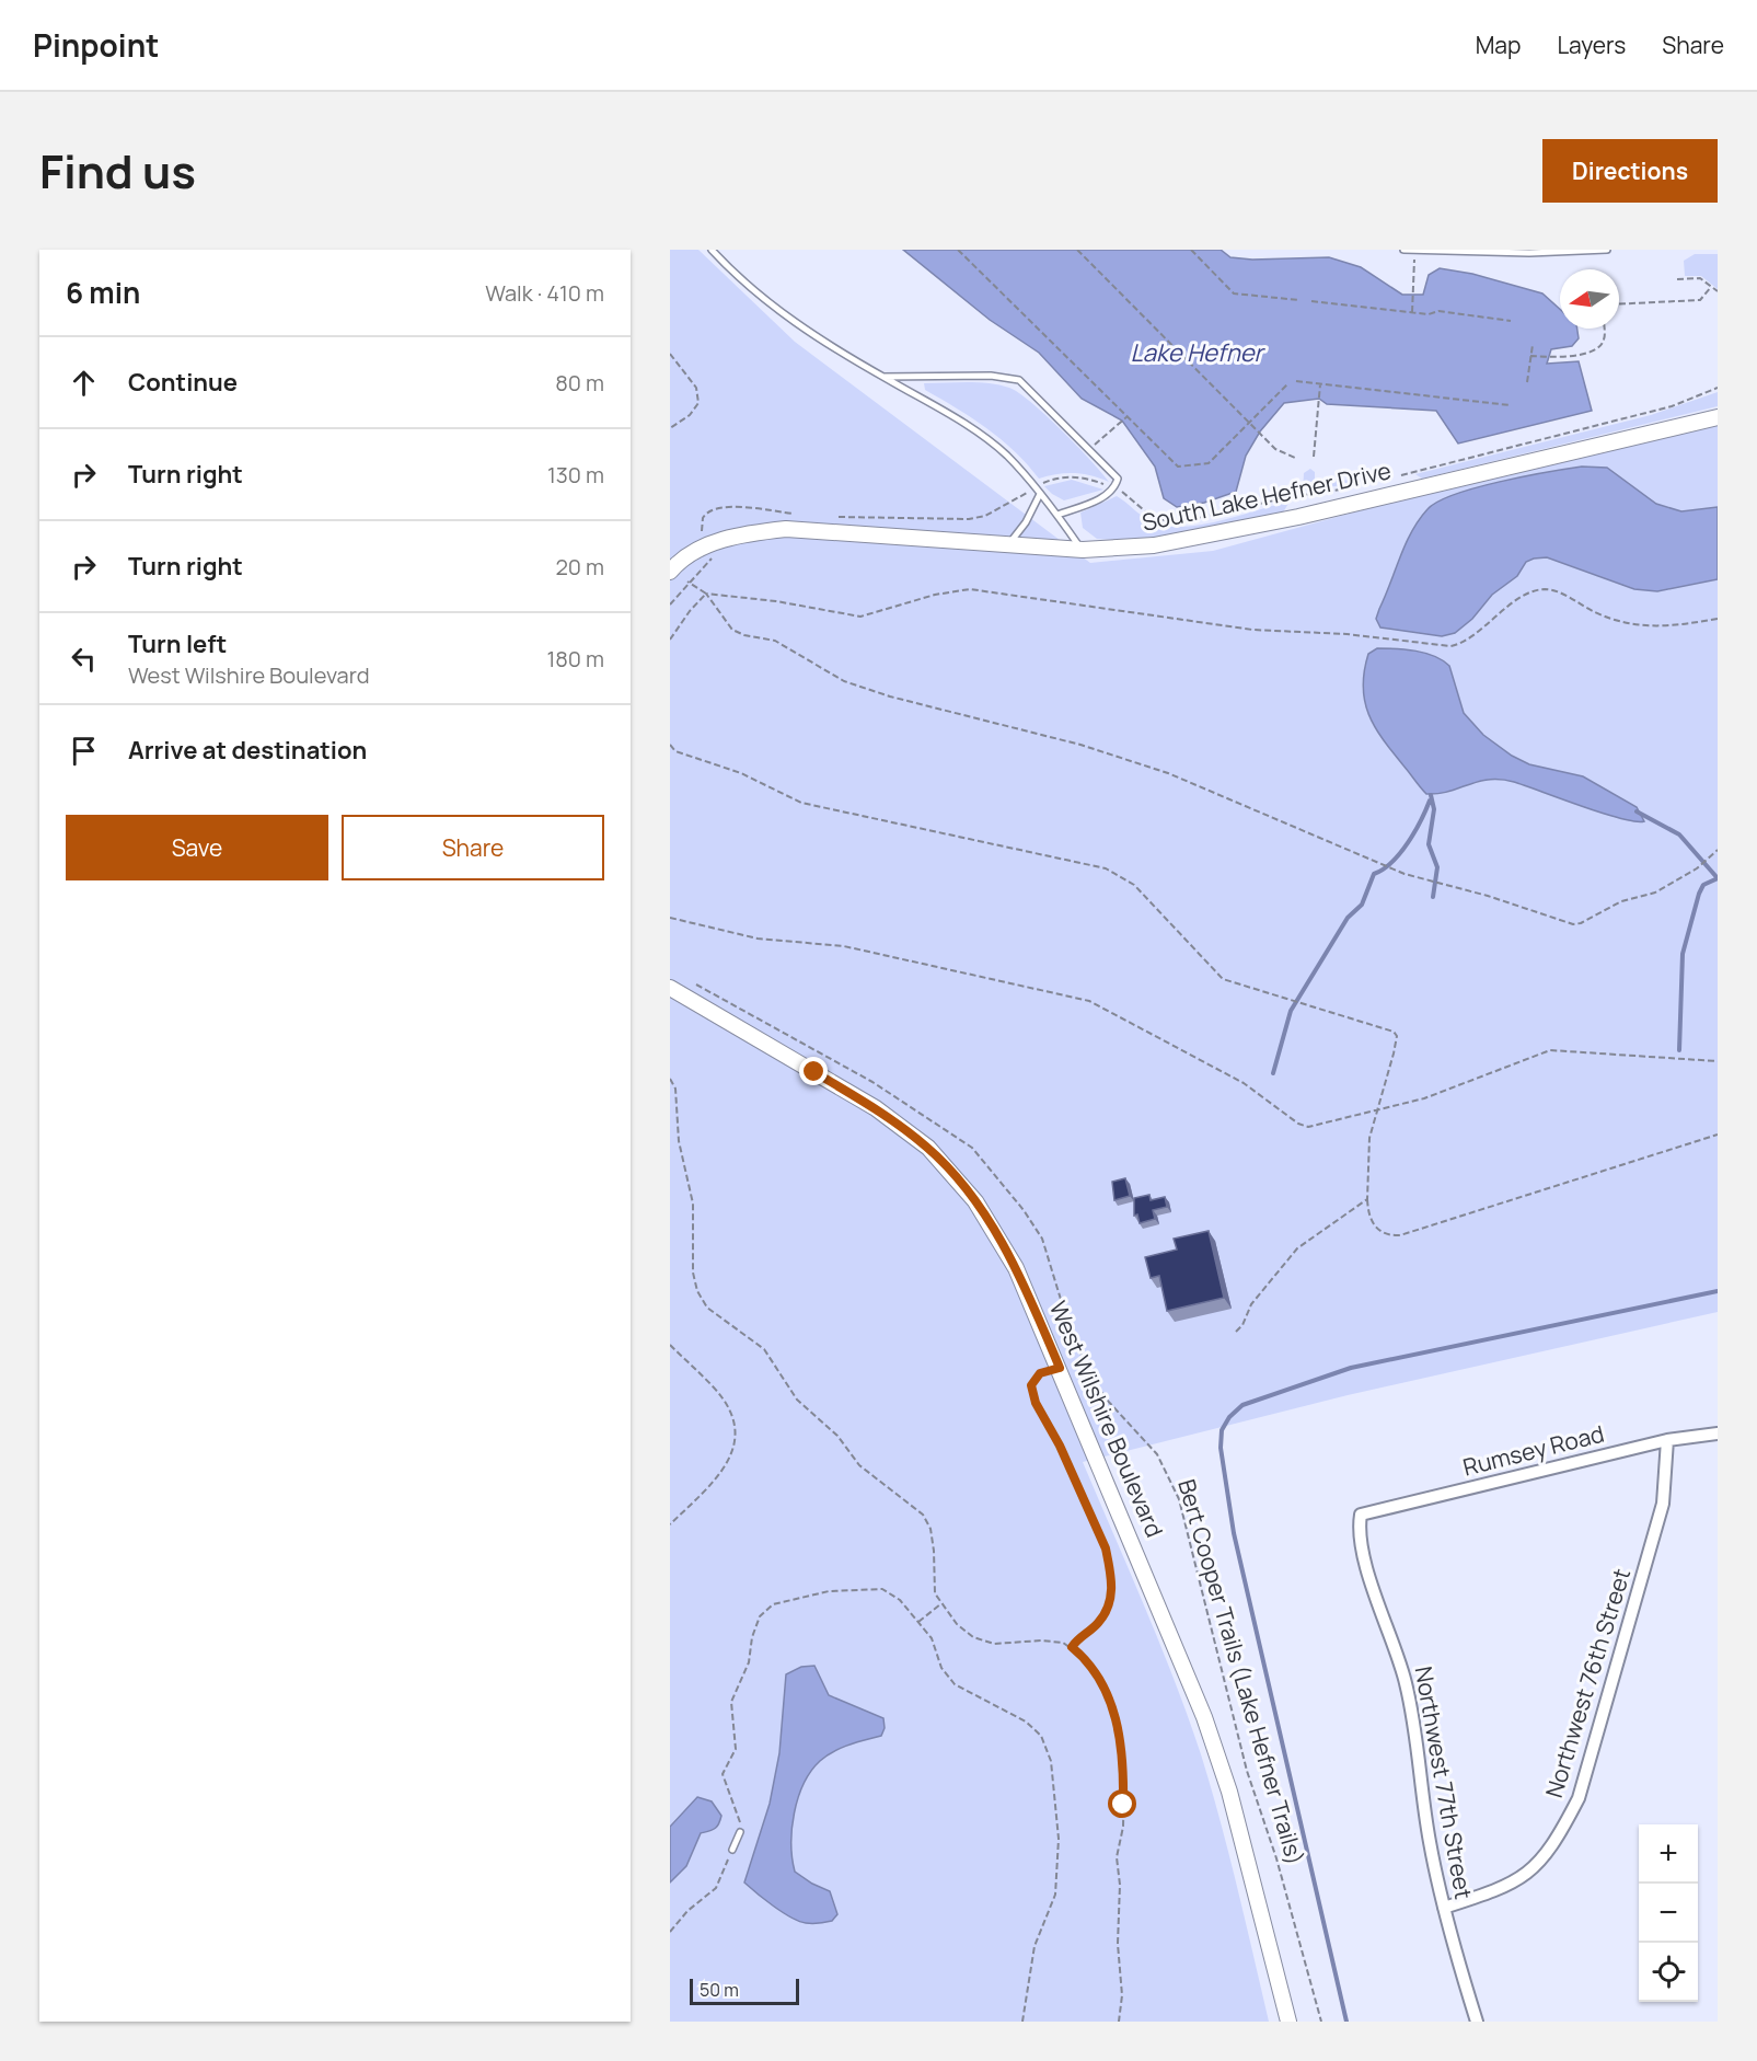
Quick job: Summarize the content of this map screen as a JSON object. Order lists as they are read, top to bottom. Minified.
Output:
{"streets":{"street":["South Lake Hefner Drive","West Wilshire Boulevard","Rumsey Road","Northwest 76th Street","Northwest 77th Street"],"path":["Bert Cooper Trails (Lake Hefner Trails)"]},"crossings":[["Rumsey Road","Northwest 76th Street"],["Rumsey Road","Northwest 77th Street"],["Northwest 76th Street","Northwest 77th Street"]],"water":["Lake Hefner"],"scale_bar":"50 m","north":"left","page":{"header":"Pinpoint","nav":["Map","Layers","Share"],"title":"Find us","buttons":["Directions",["Save","Share"]],"heading":["6 min","Walk · 410 m"],"list":[["Continue","80 m"],["Turn right","130 m"],["Turn right","20 m"],["Turn left","West Wilshire Boulevard","180 m"],"Arrive at destination"],"map_buttons":["+","−"],"scale":"50 m"}}
